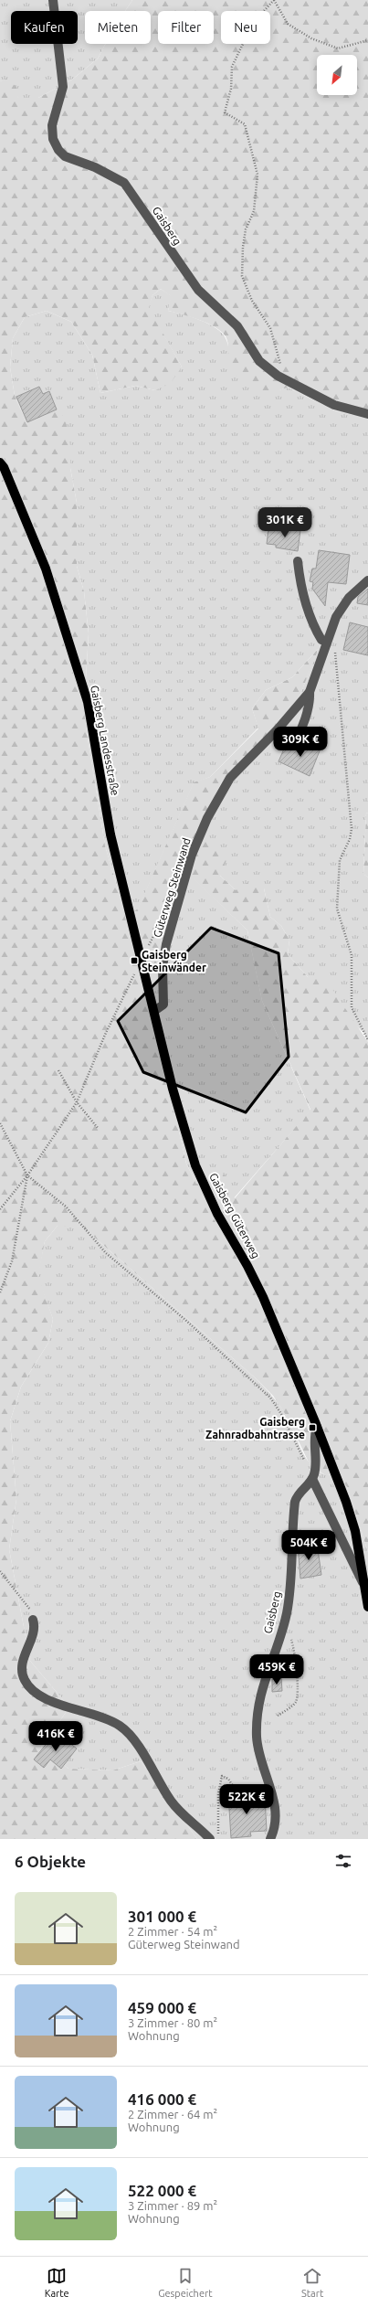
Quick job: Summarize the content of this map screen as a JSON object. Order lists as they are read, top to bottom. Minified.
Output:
{"streets":{"main road":["Gaisberg Landesstraße","Gaisberg Güterweg"],"street":["Gaisberg","Güterweg Steinwand"]},"crossings":[["Gaisberg Landesstraße","Güterweg Steinwand"],["Gaisberg Landesstraße","Gaisberg Güterweg"],["Güterweg Steinwand","Gaisberg Güterweg"]],"places":{"transit":["Gaisberg Steinwänder","Gaisberg Zahnradbahntrasse"]},"north":"bottom left","page":{"chip":["Kaufen","Mieten","Filter","Neu"],"price":["301K €","309K €","504K €","459K €","416K €","522K €"],"heading":"6 Objekte","list":[{"name":"301 000 €","note":"2 Zimmer · 54 m² · Güterweg Steinwand"},{"name":"459 000 €","note":"3 Zimmer · 80 m² · Wohnung"},{"name":"416 000 €","note":"2 Zimmer · 64 m² · Wohnung"},{"name":"522 000 €","note":"3 Zimmer · 89 m² · Wohnung"}],"tabs":["Karte","Gespeichert","Start"]}}
